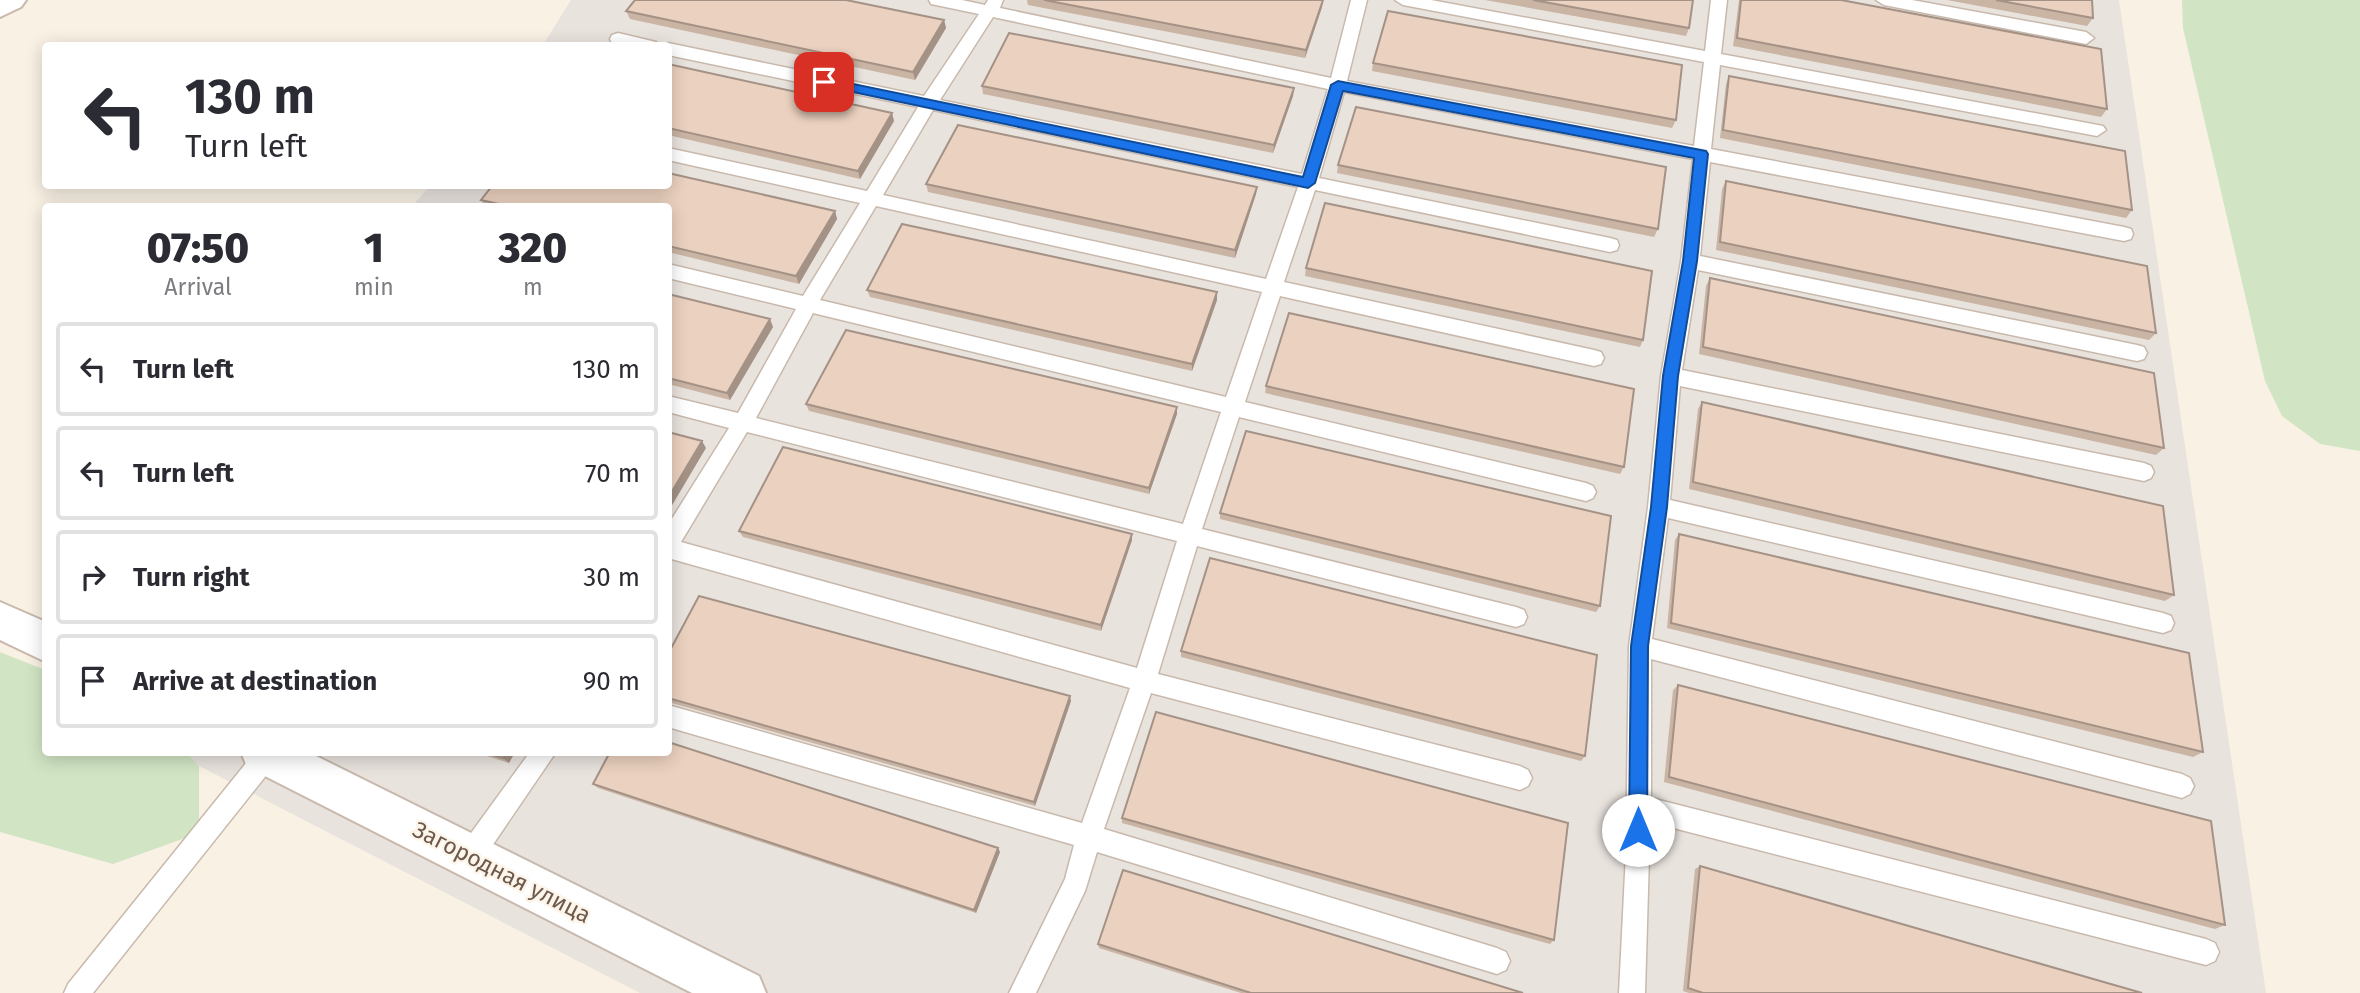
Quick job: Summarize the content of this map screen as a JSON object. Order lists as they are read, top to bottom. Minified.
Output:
{"streets":{"street":["Загородная улица"]},"page":{"turn":["130 m","Turn left"],"eta":["07:50","Arrival","1","min","320","m"],"list":[{"name":"Turn left","value":"130 m"},{"name":"Turn left","value":"70 m"},{"name":"Turn right","value":"30 m"},{"name":"Arrive at destination","value":"90 m"}]}}
